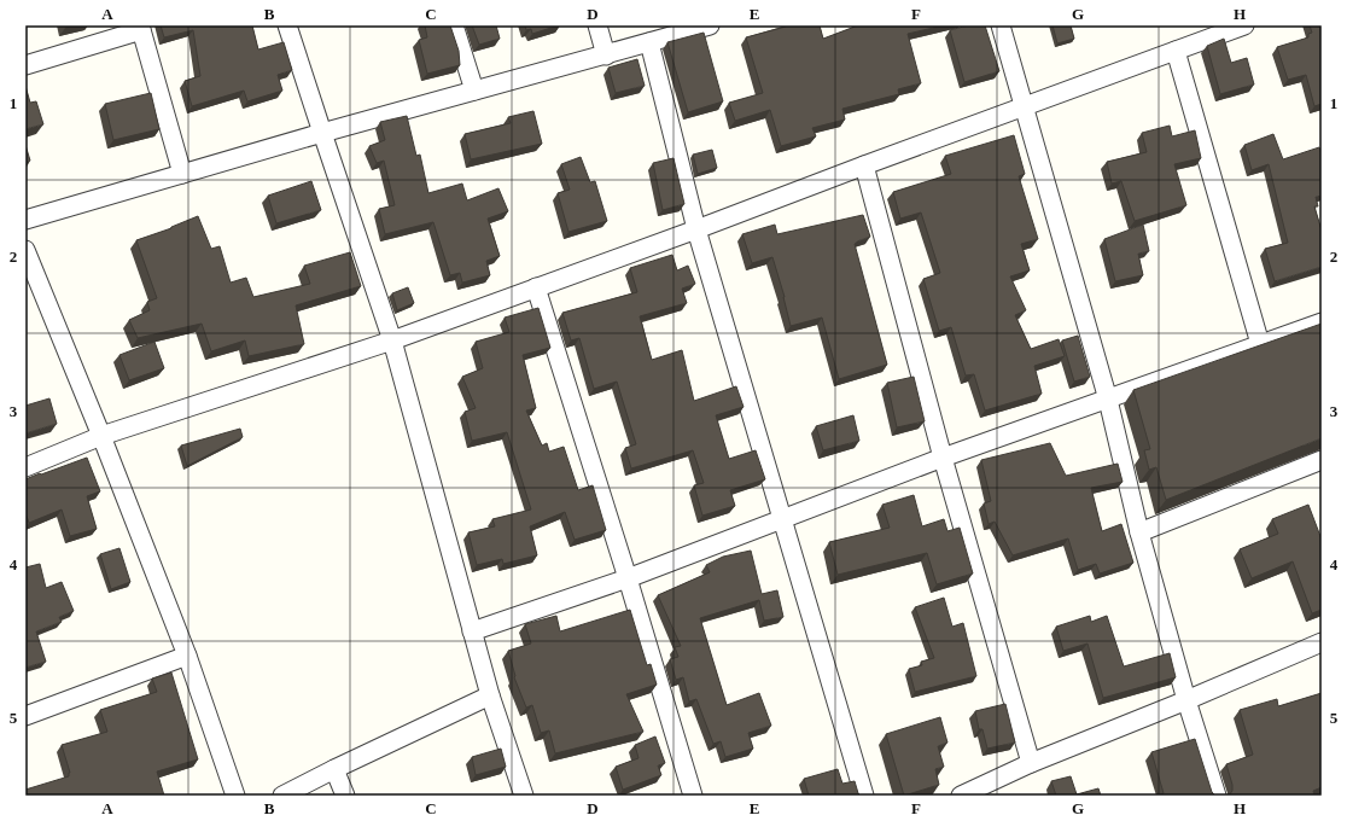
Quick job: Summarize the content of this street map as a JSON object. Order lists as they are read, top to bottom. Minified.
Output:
{"grid":{"columns":["A","B","C","D","E","F","G","H"],"rows":["1","2","3","4","5"]}}
